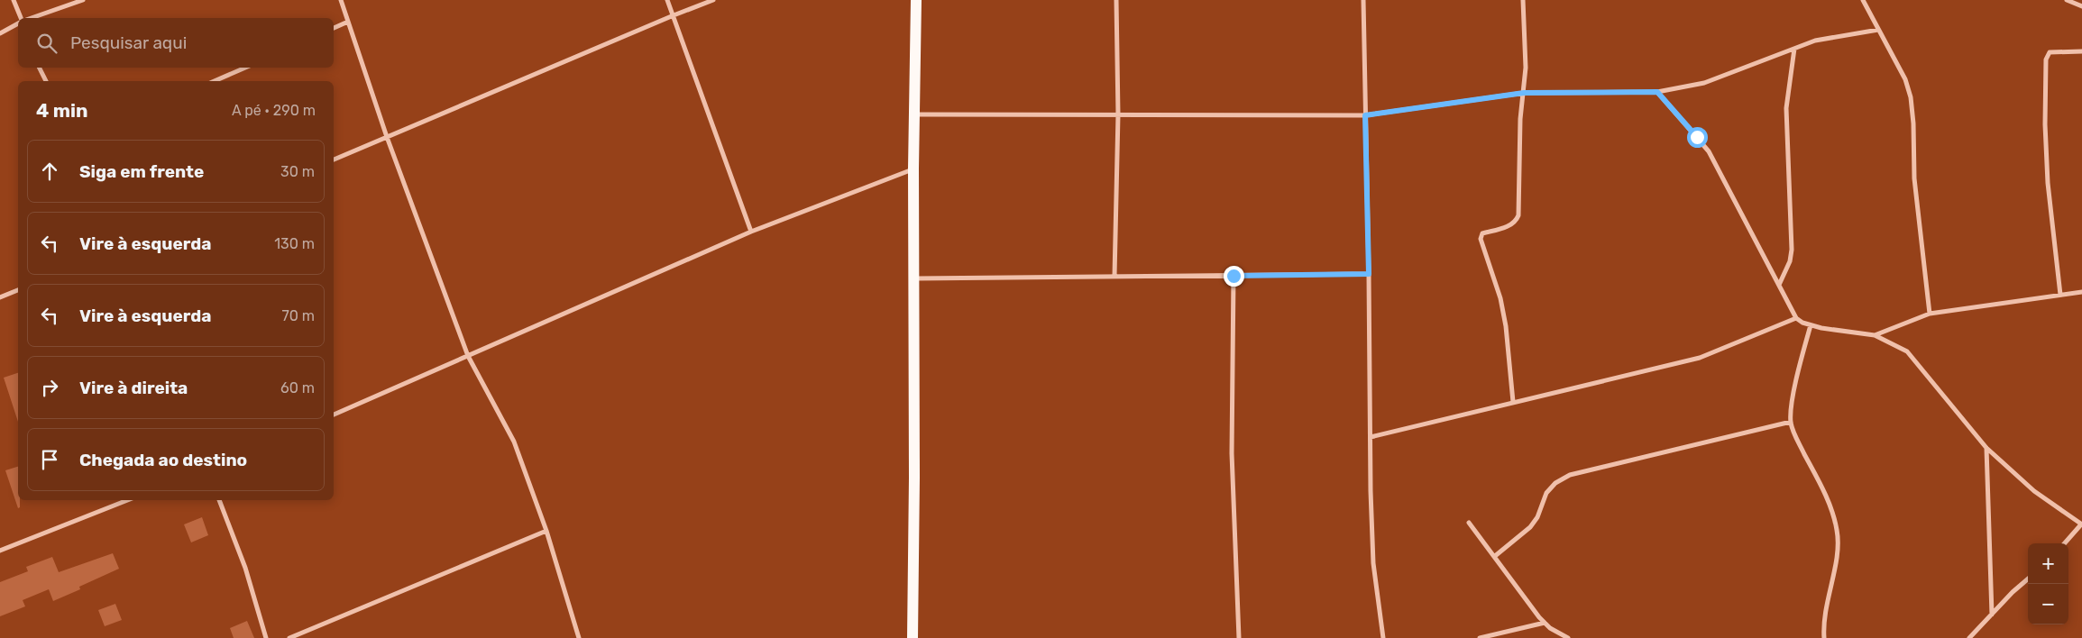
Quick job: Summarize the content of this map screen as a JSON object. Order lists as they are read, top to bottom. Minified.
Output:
{"page":{"search":"Pesquisar aqui","heading":["4 min","A pé · 290 m"],"list":[["Siga em frente","30 m"],["Vire à esquerda","130 m"],["Vire à esquerda","70 m"],["Vire à direita","60 m"],"Chegada ao destino"],"map_buttons":["+","−"]}}
